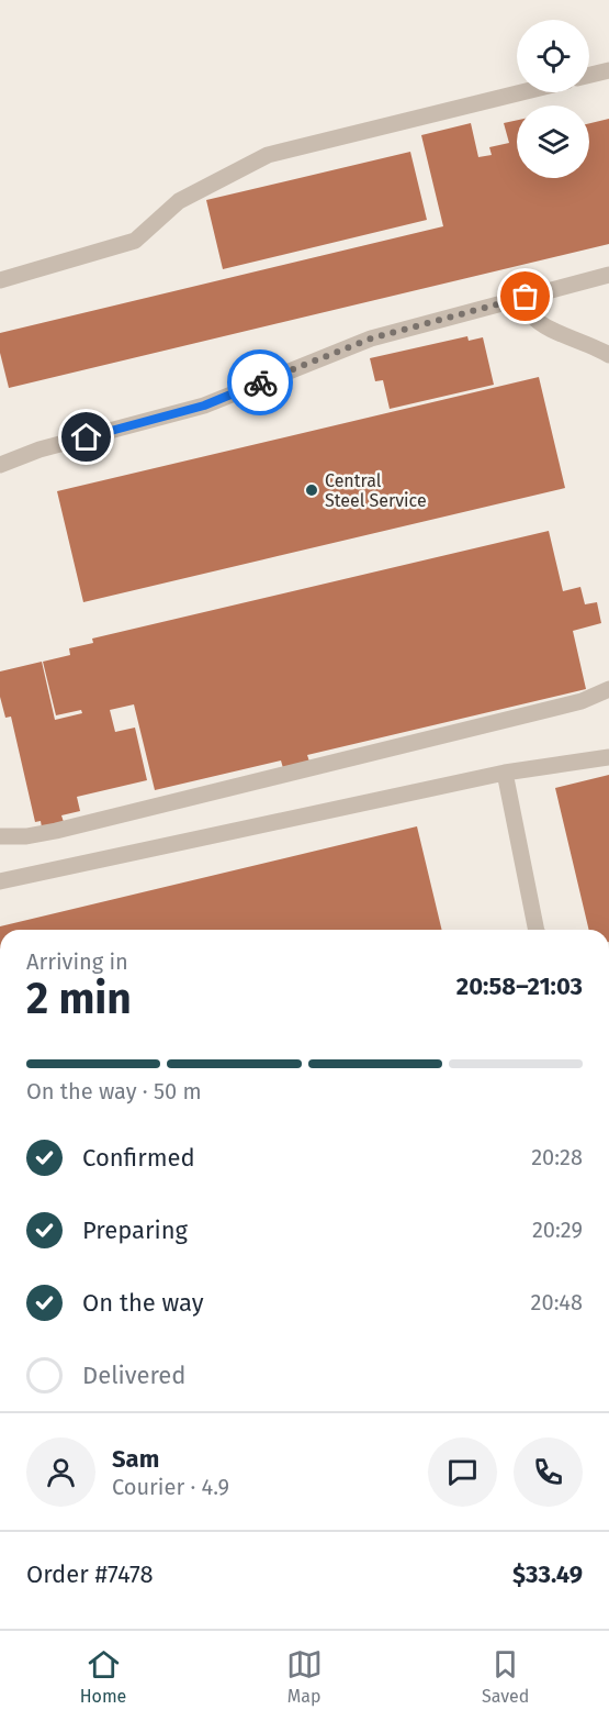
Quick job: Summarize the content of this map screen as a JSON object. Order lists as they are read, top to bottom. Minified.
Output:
{"places":["Central Steel Service"],"page":{"heading":["2 min","Arriving in","20:58–21:03"],"panel":["Sam","Courier · 4.9","Order #7478","$33.49"],"bar":"On the way · 50 m","list":[["Confirmed","20:28"],["Preparing","20:29"],["On the way","20:48"],"Delivered"],"tabs":["Home","Map","Saved"]}}
